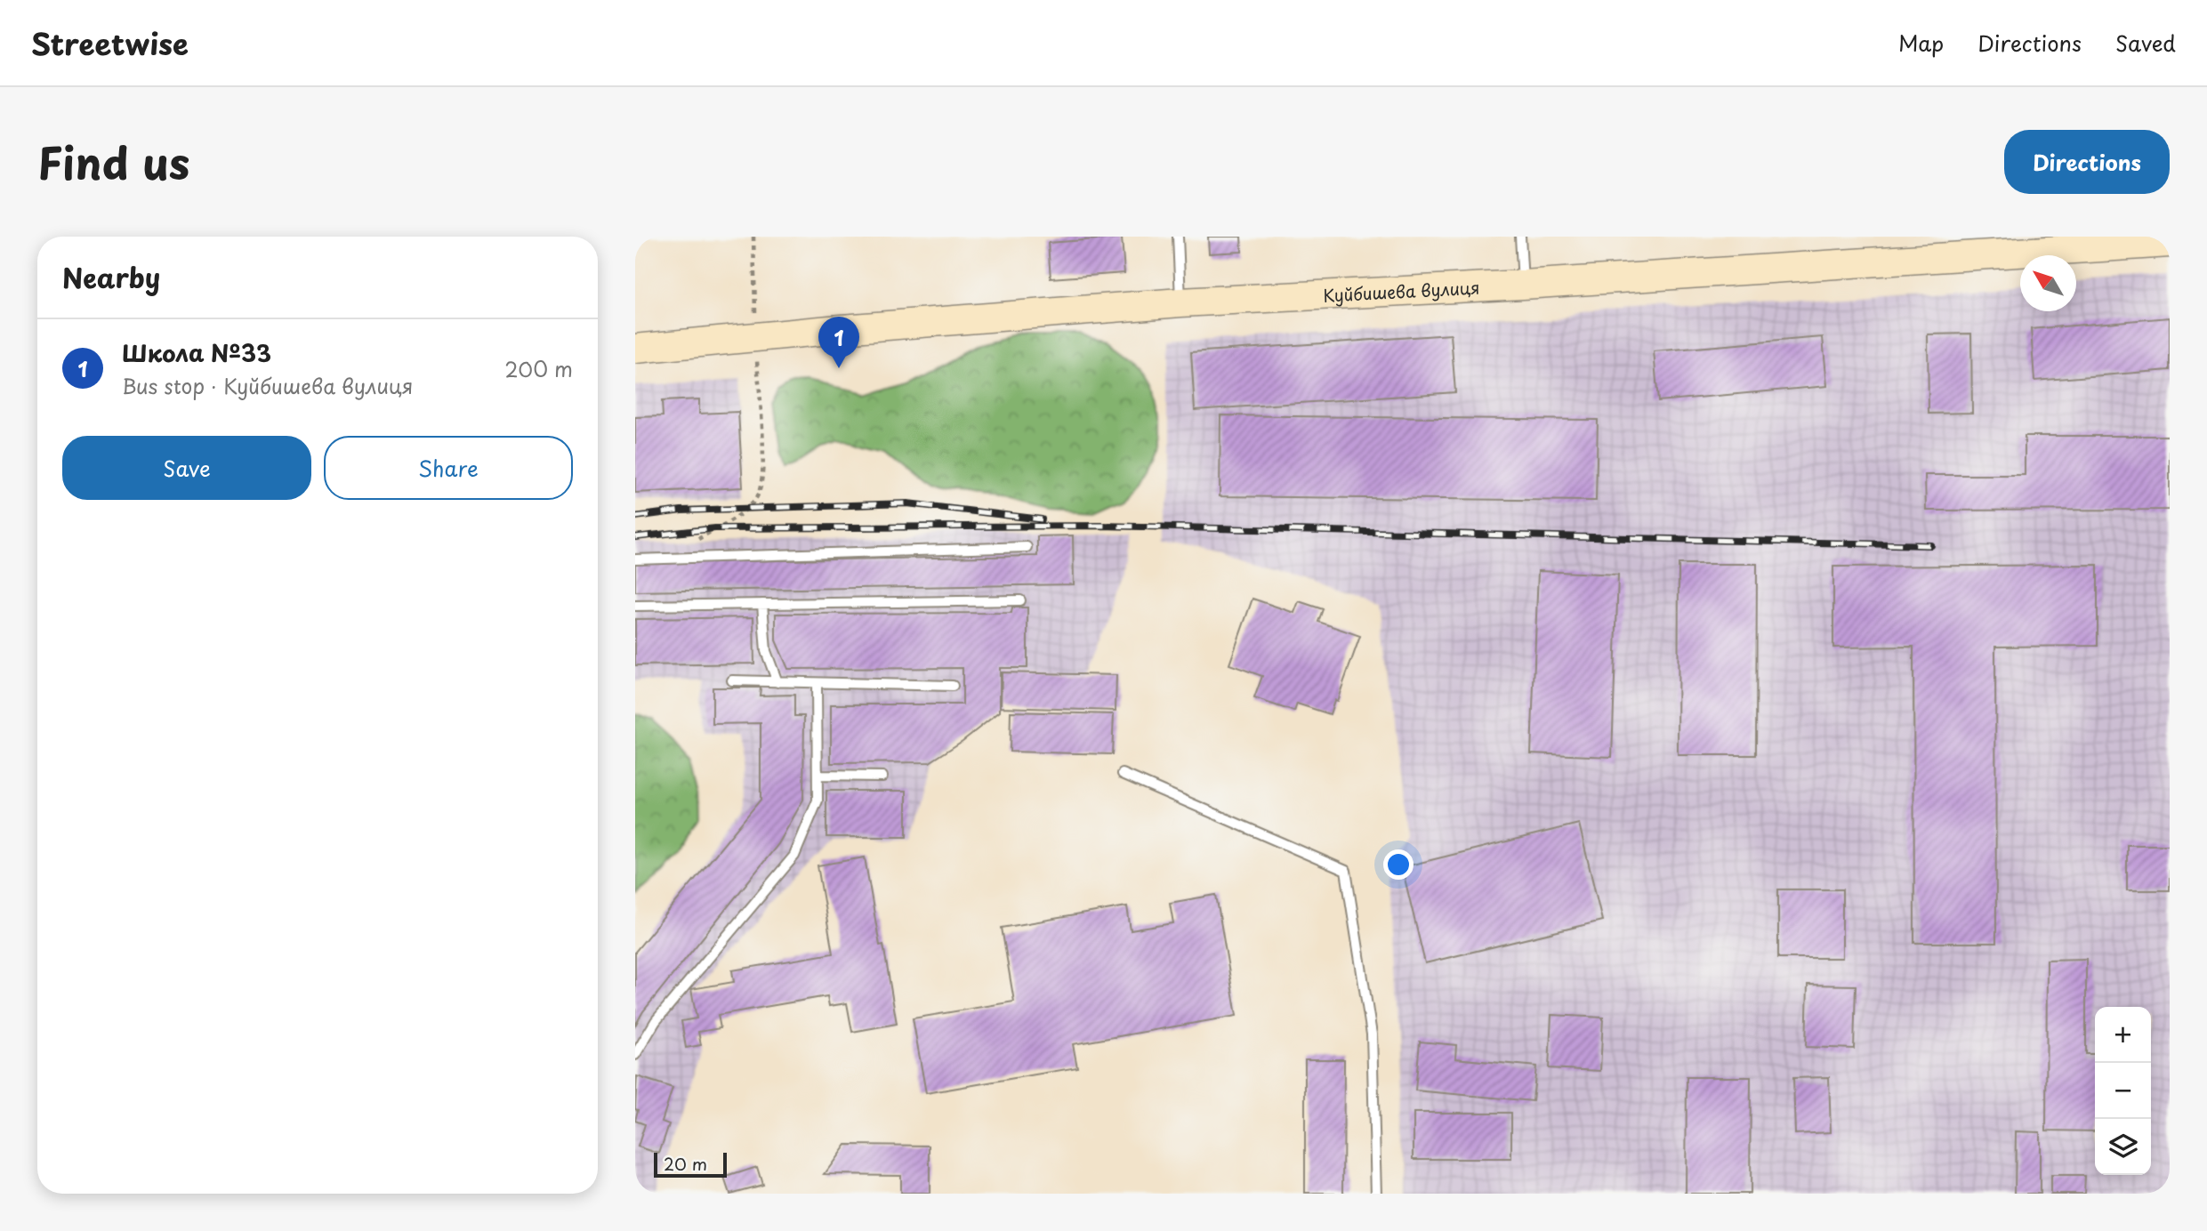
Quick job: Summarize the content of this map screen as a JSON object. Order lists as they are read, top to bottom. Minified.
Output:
{"streets":{"main road":["Куйбишева вулиця"]},"scale_bar":"20 m","north":"top left","page":{"header":"Streetwise","nav":["Map","Directions","Saved"],"title":"Find us","buttons":["Directions",["Save","Share"]],"heading":"Nearby","pins":"1","list":[{"mark":"1","name":"Школа №33","note":"Bus stop · Куйбишева вулиця","value":"200 m"}],"map_buttons":["+","−"],"scale":"20 m"}}
